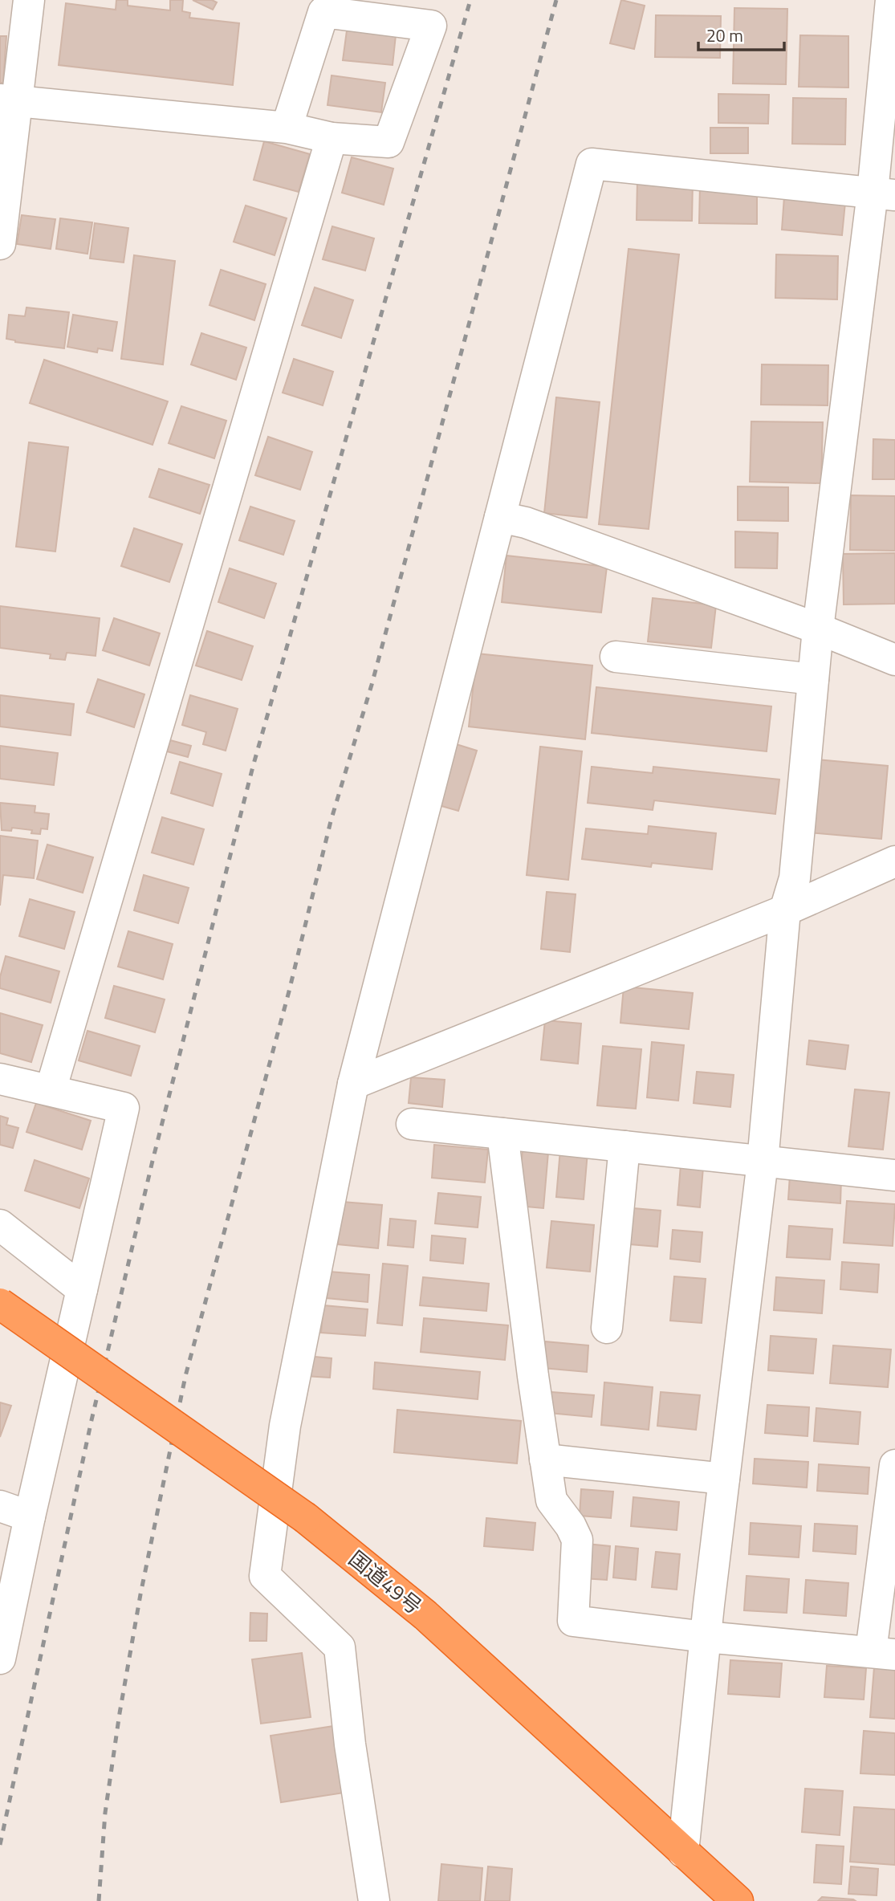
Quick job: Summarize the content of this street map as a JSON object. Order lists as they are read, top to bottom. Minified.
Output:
{"streets":{"highway":["国道49号"]},"scale_bar":"20 m"}
